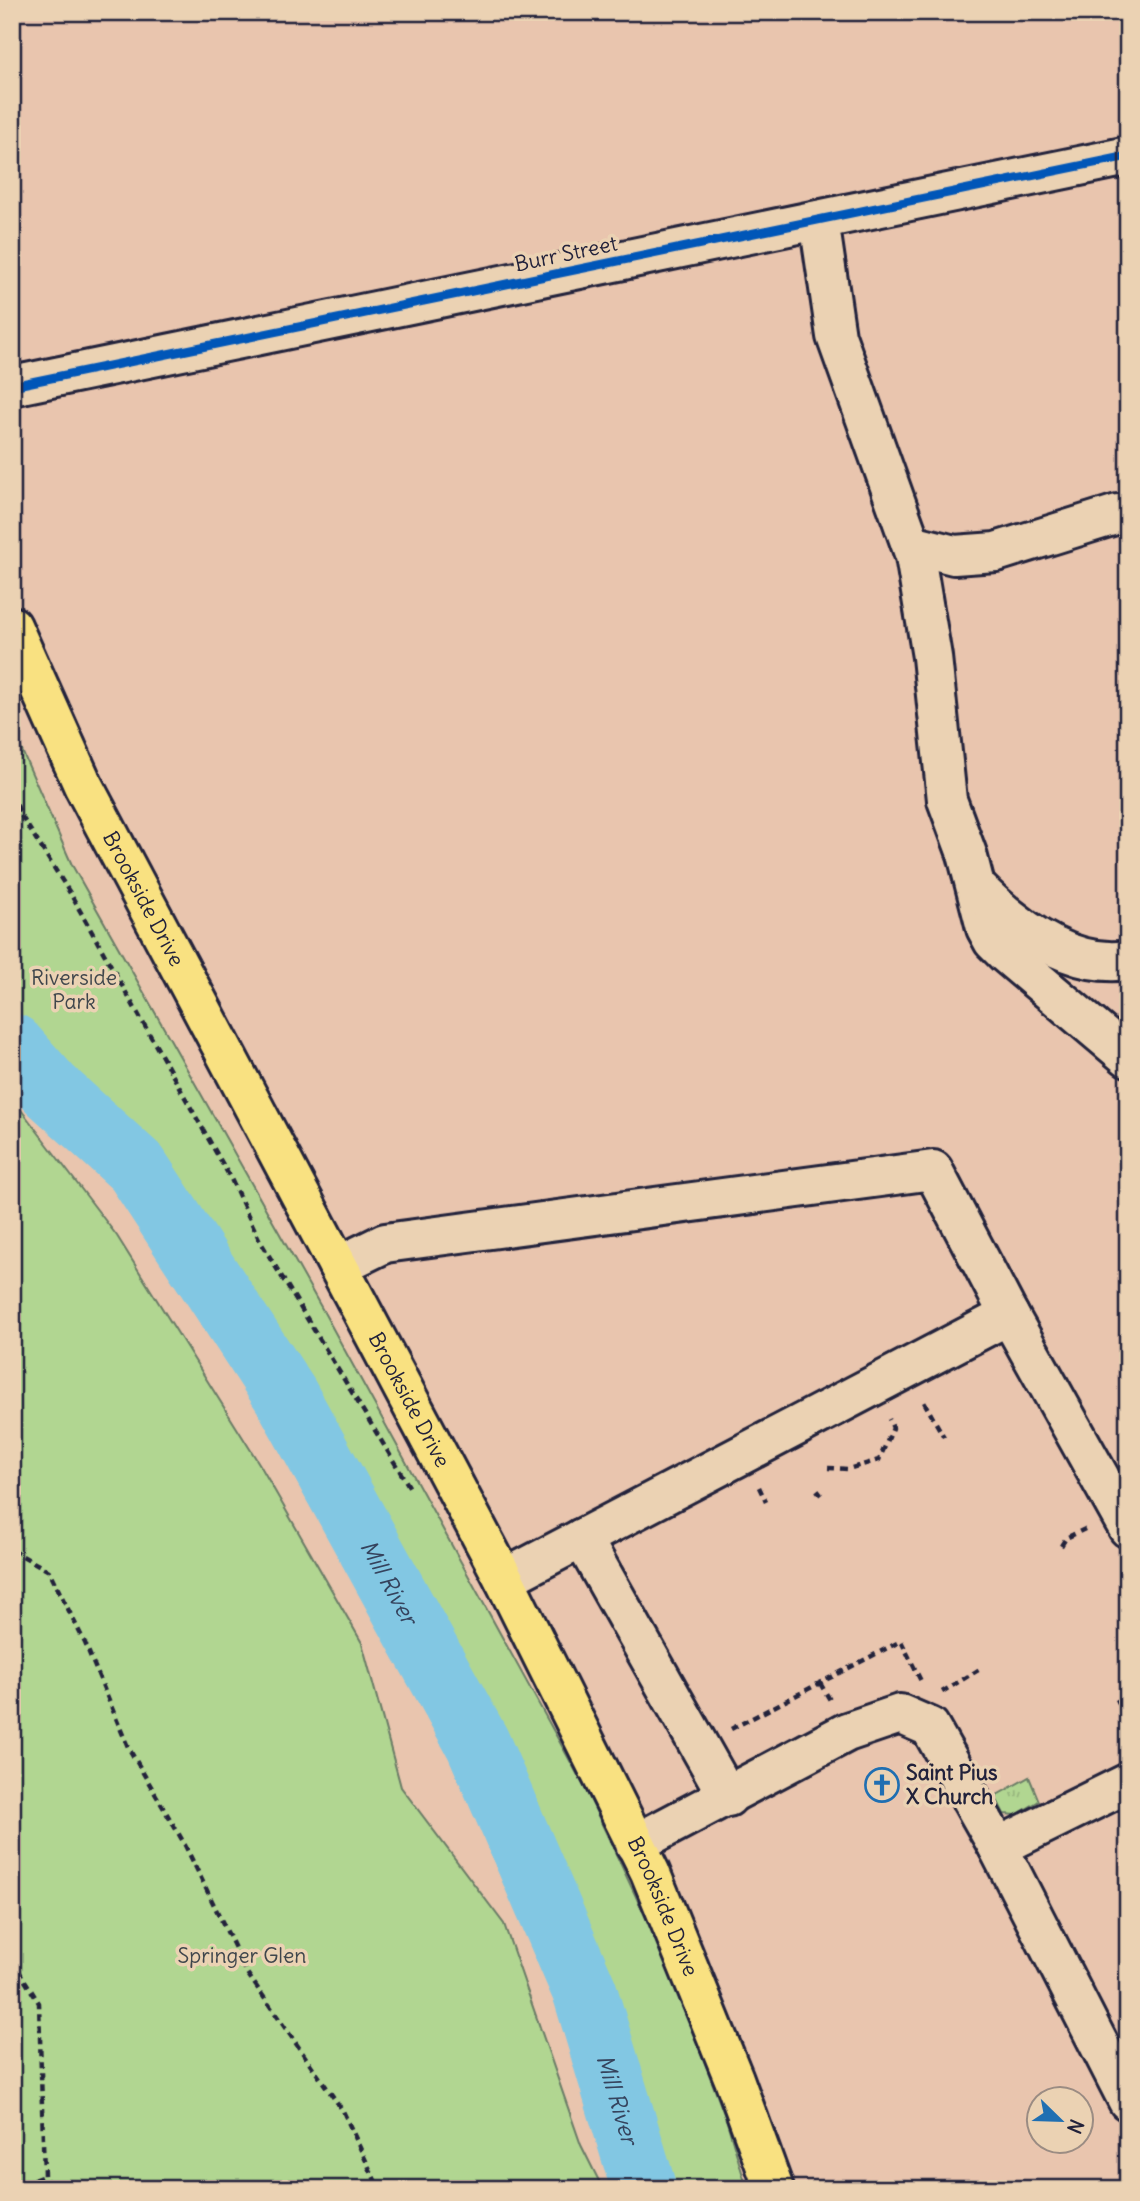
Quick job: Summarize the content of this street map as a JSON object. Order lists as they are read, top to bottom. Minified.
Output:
{"streets":{"main road":["Brookside Drive"],"street":["Burr Street"]},"water":["Mill River"],"parks":["Riverside Park","Springer Glen"],"places":{"church":["Saint Pius X Church"]},"north":"bottom right"}
